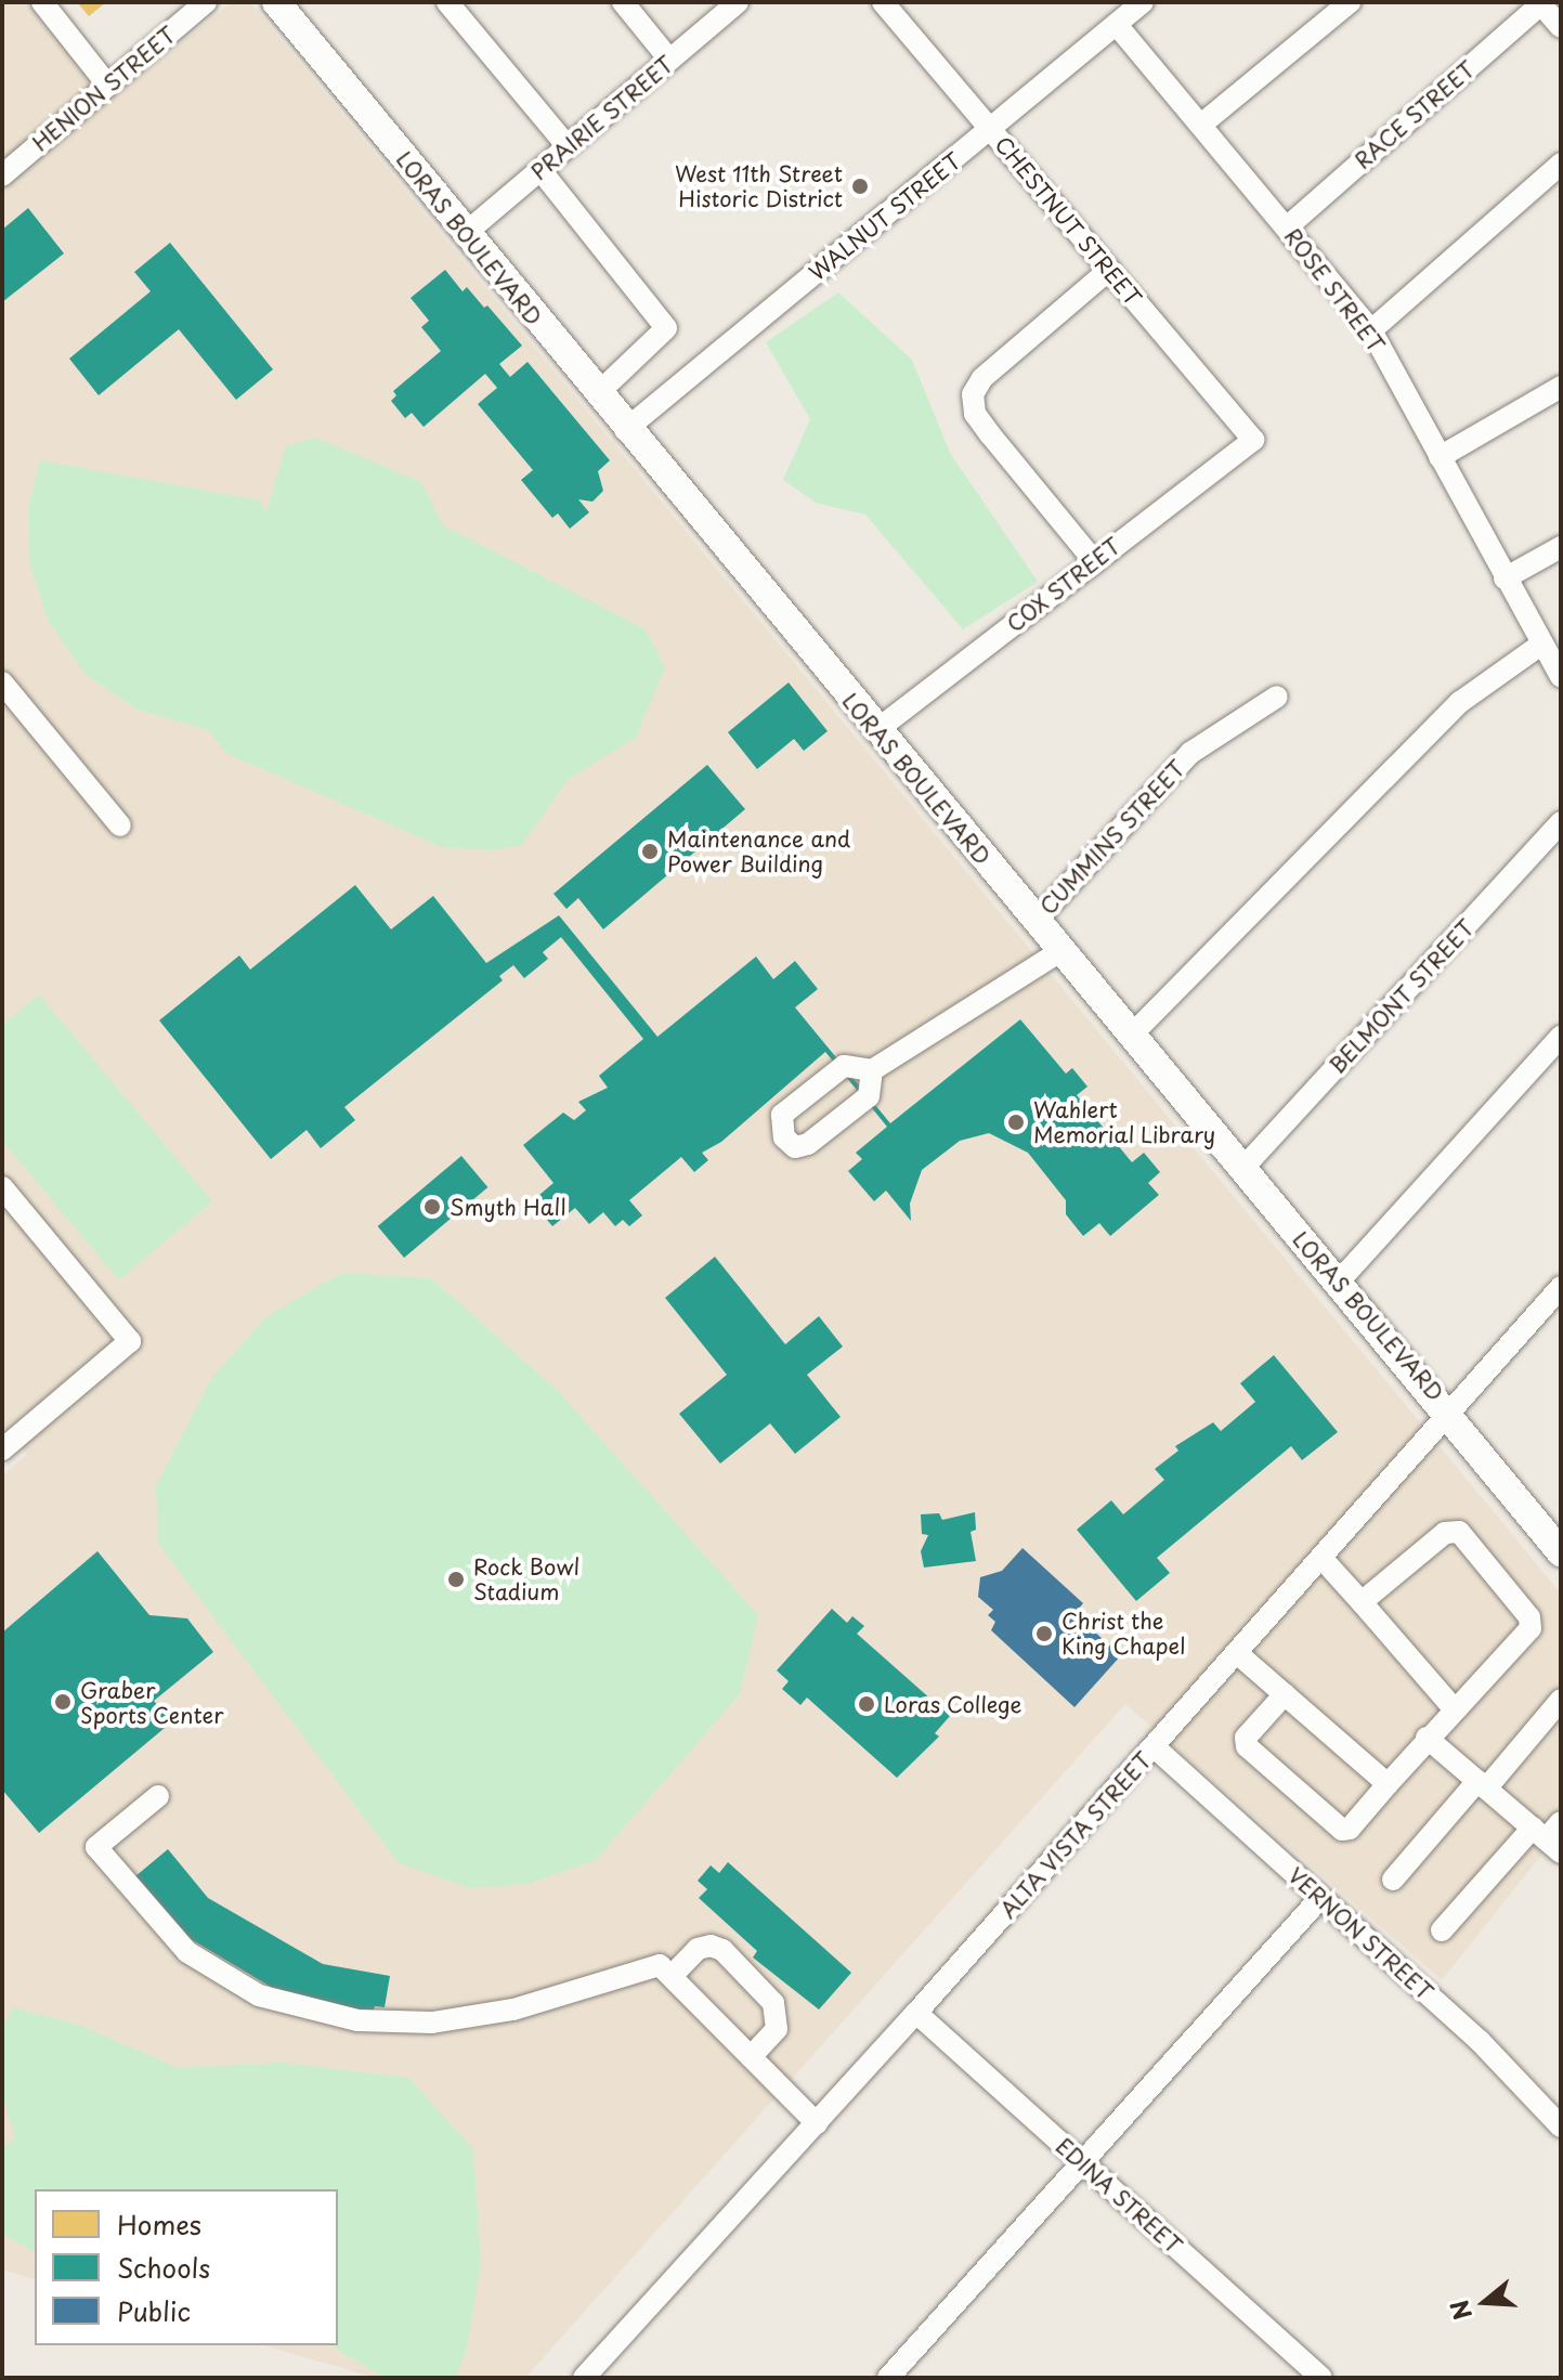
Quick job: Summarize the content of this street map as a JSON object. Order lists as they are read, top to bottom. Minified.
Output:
{"streets":{"main road":["LORAS BOULEVARD"],"street":["HENION STREET","RACE STREET","PRAIRIE STREET","WALNUT STREET","CHESTNUT STREET","ROSE STREET","COX STREET","CUMMINS STREET","BELMONT STREET","ALTA VISTA STREET","VERNON STREET","EDINA STREET"]},"crossings":[["RACE STREET","ROSE STREET"],["PRAIRIE STREET","LORAS BOULEVARD"],["WALNUT STREET","CHESTNUT STREET"],["WALNUT STREET","LORAS BOULEVARD"],["WALNUT STREET","ROSE STREET"],["CHESTNUT STREET","COX STREET"],["LORAS BOULEVARD","COX STREET"],["LORAS BOULEVARD","CUMMINS STREET"],["LORAS BOULEVARD","BELMONT STREET"],["LORAS BOULEVARD","ALTA VISTA STREET"],["ALTA VISTA STREET","VERNON STREET"],["ALTA VISTA STREET","EDINA STREET"]],"places":["West 11th Street Historic District","Maintenance and Power Building","Wahlert Memorial Library","Smyth Hall","Rock Bowl Stadium","Christ the King Chapel","Graber Sports Center","Loras College"],"legend":["Homes","Schools","Public"],"north":"left"}
